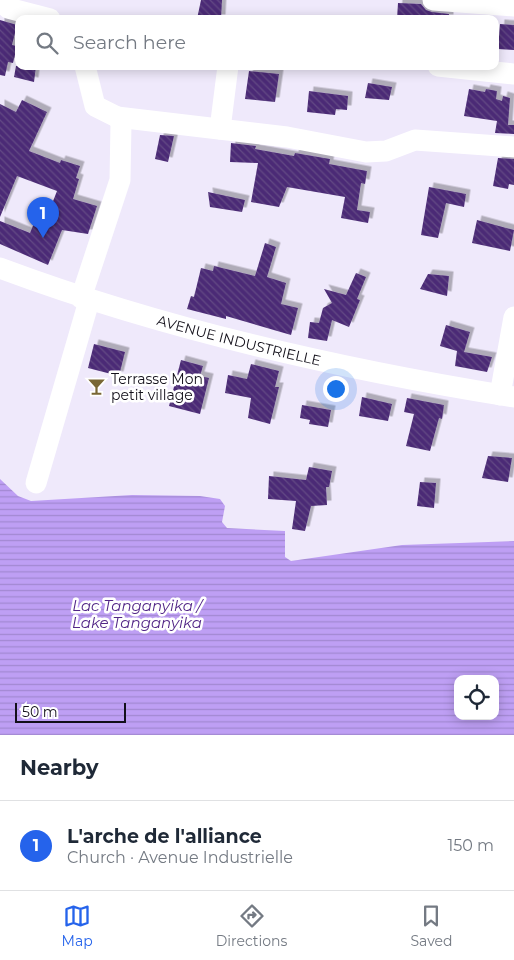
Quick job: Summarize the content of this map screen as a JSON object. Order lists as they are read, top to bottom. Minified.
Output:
{"streets":{"street":["AVENUE INDUSTRIELLE"]},"water":["Lac Tanganyika / Lake Tanganyika"],"places":{"bar":["Terrasse Mon petit village"]},"scale_bar":"50 m","page":{"search":"Search here","pins":"1","scale":"50 m","heading":"Nearby","list":[{"mark":"1","name":"L'arche de l'alliance","note":"Church · Avenue Industrielle","value":"150 m"}],"nav":["Map","Directions","Saved"]}}
